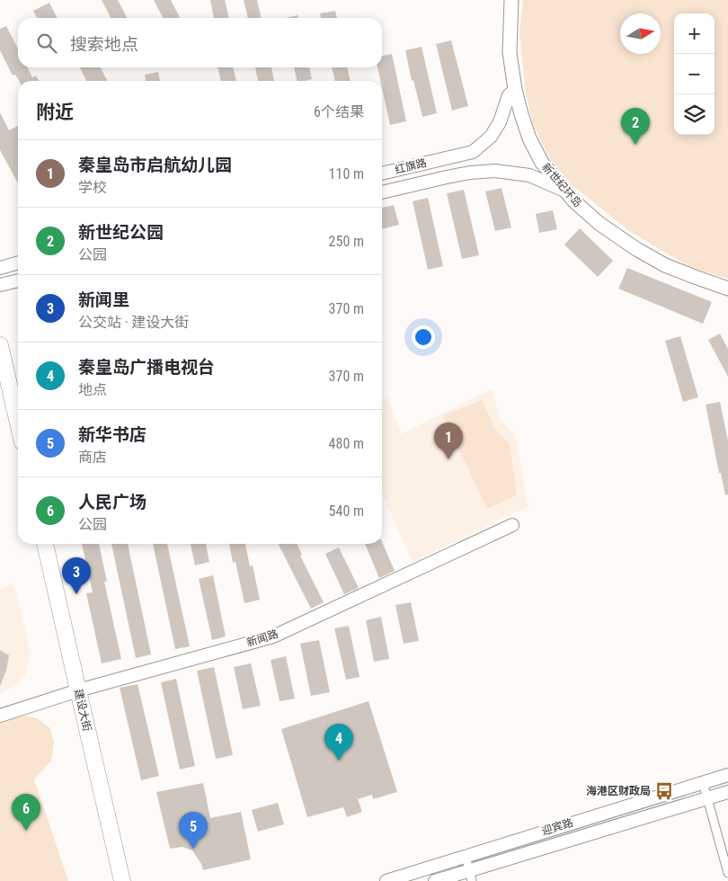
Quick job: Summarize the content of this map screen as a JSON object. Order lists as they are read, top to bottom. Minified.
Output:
{"streets":{"highway":["建设大街"],"main road":["红旗路","新世纪环岛","新闻路","迎宾路"]},"crossings":[["红旗路","新世纪环岛"],["新闻路","建设大街"]],"places":{"bus stop":["海港区财政局"]},"north":"right","page":{"map_buttons":["+","−"],"search":"搜索地点","heading":["附近","6个结果"],"pins":["2","1","3","4","6","5"],"list":[{"mark":"1","name":"秦皇岛市启航幼儿园","note":"学校","value":"110 m"},{"mark":"2","name":"新世纪公园","note":"公园","value":"250 m"},{"mark":"3","name":"新闻里","note":"公交站 · 建设大街","value":"370 m"},{"mark":"4","name":"秦皇岛广播电视台","note":"地点","value":"370 m"},{"mark":"5","name":"新华书店","note":"商店","value":"480 m"},{"mark":"6","name":"人民广场","note":"公园","value":"540 m"}]}}
